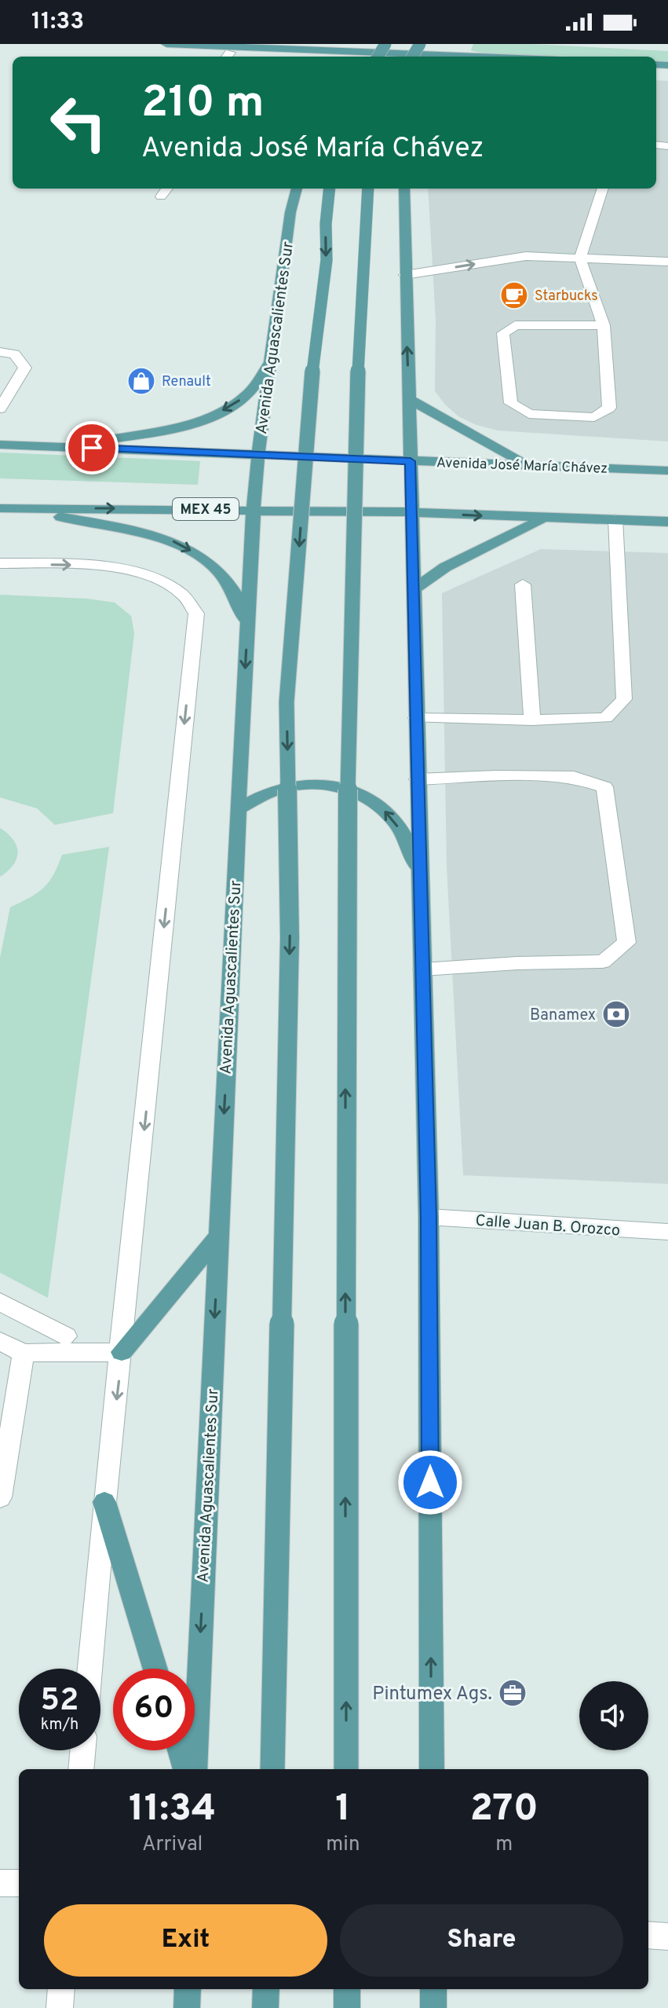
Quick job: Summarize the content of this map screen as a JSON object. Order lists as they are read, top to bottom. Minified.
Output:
{"streets":{"main road":["Avenida Aguascalientes Sur","Avenida José María Chávez","MEX 45"],"street":["Calle Juan B. Orozco"]},"crossings":[["Avenida Aguascalientes Sur","Avenida José María Chávez"],["Avenida Aguascalientes Sur","MEX 45"]],"places":{"cafe":["Starbucks"],"shop":["Renault"],"bank":["Banamex"],"office":["Pintumex Ags."]},"page":{"status":"11:33","turn":["210 m","Avenida José María Chávez"],"speed":"52 km/h","limit":"60","eta":["11:34","Arrival","1","min","270","m"],"buttons":["Exit","Share"]}}
